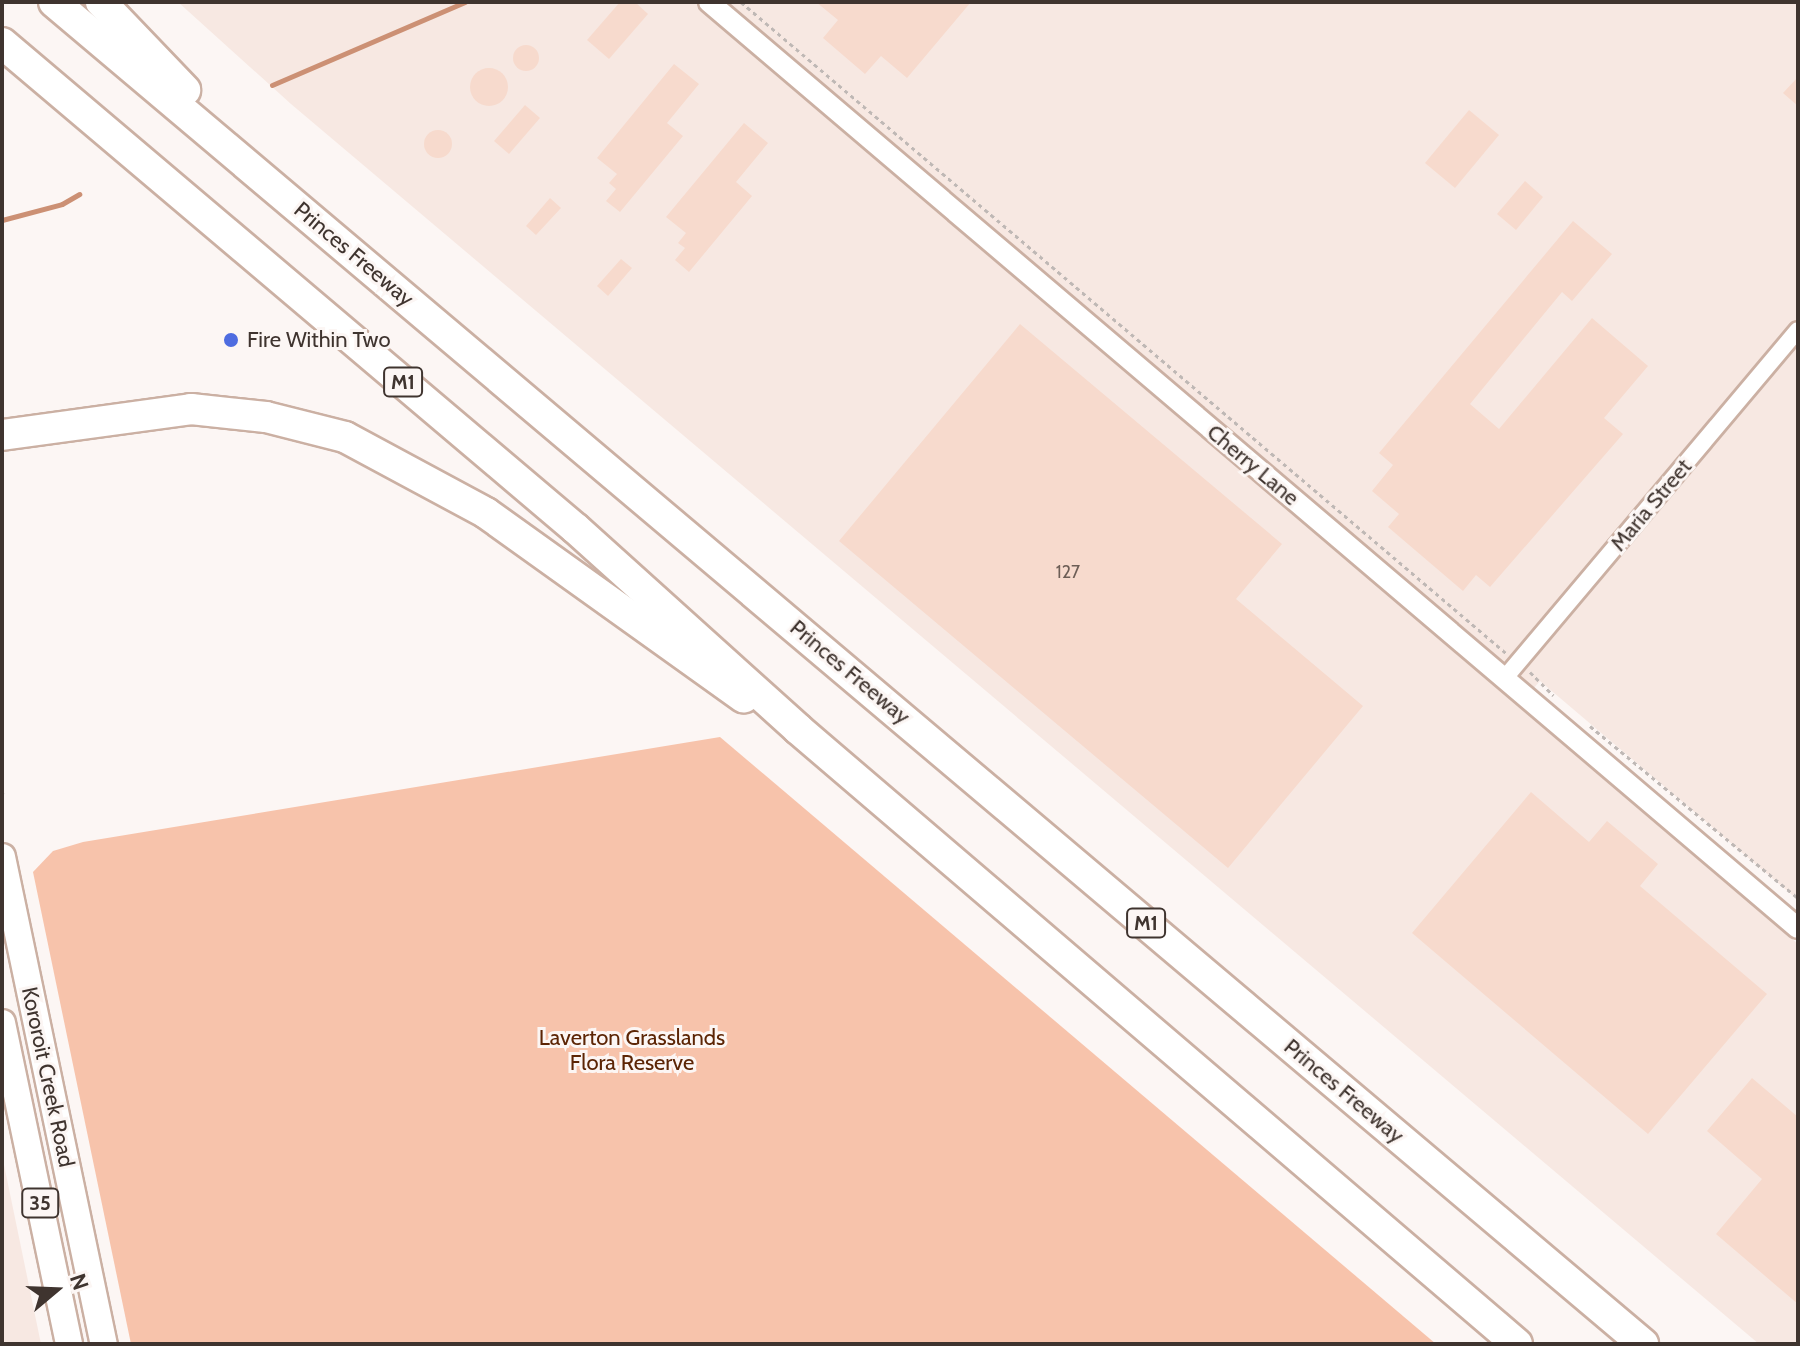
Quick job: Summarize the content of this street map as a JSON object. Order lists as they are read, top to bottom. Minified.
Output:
{"streets":{"highway":["Princes Freeway","M1"],"main road":["Kororoit Creek Road","35"],"street":["Cherry Lane","Maria Street"]},"crossings":[["Cherry Lane","Maria Street"]],"parks":["Laverton Grasslands Flora Reserve"],"places":["Fire Within Two"],"house_numbers":["127"],"north":"right"}
